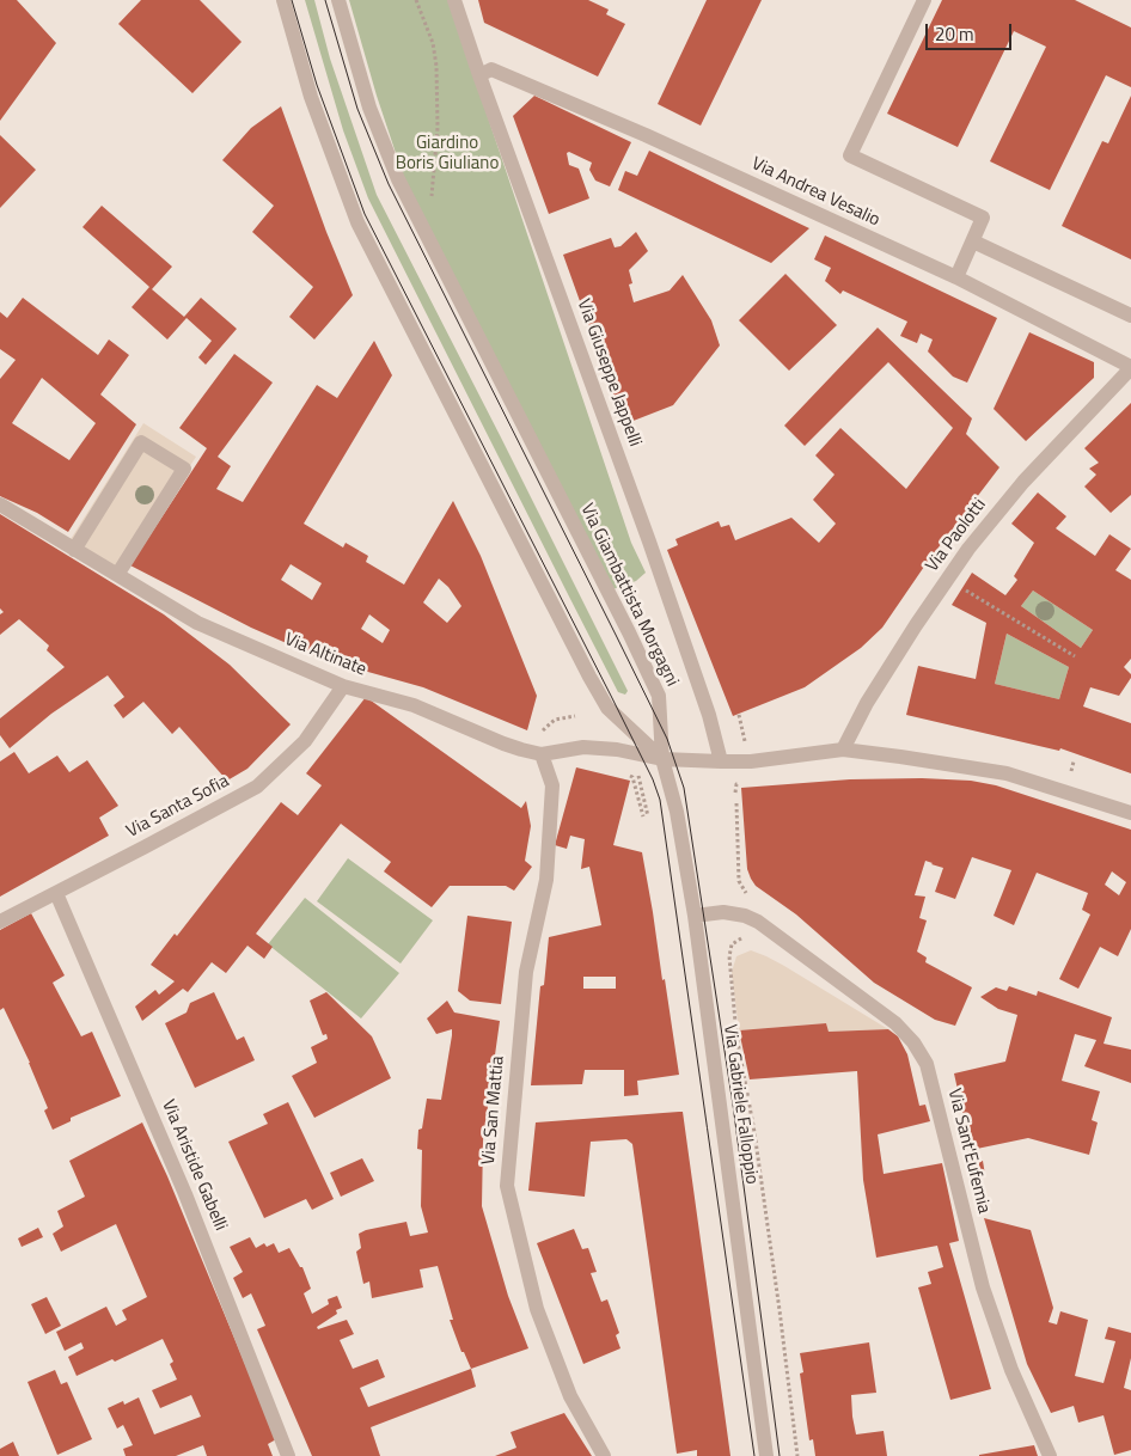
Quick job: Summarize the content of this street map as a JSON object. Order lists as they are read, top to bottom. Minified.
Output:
{"streets":{"street":["Via Andrea Vesalio","Via Giuseppe Jappelli","Via Paolotti","Via Giambattista Morgagni","Via Altinate","Via Santa Sofia","Via Gabriele Falloppio","Via San Mattia","Via Sant'Eufemia","Via Aristide Gabelli"]},"crossings":[["Via Andrea Vesalio","Via Giuseppe Jappelli"],["Via Andrea Vesalio","Via Paolotti"],["Via Giuseppe Jappelli","Via Altinate"],["Via Paolotti","Via Altinate"],["Via Giambattista Morgagni","Via Altinate"],["Via Giambattista Morgagni","Via Gabriele Falloppio"],["Via Altinate","Via Santa Sofia"],["Via Altinate","Via Gabriele Falloppio"],["Via Altinate","Via San Mattia"],["Via Santa Sofia","Via Aristide Gabelli"],["Via Gabriele Falloppio","Via Sant'Eufemia"]],"parks":["Giardino Boris Giuliano"],"scale_bar":"20 m"}
